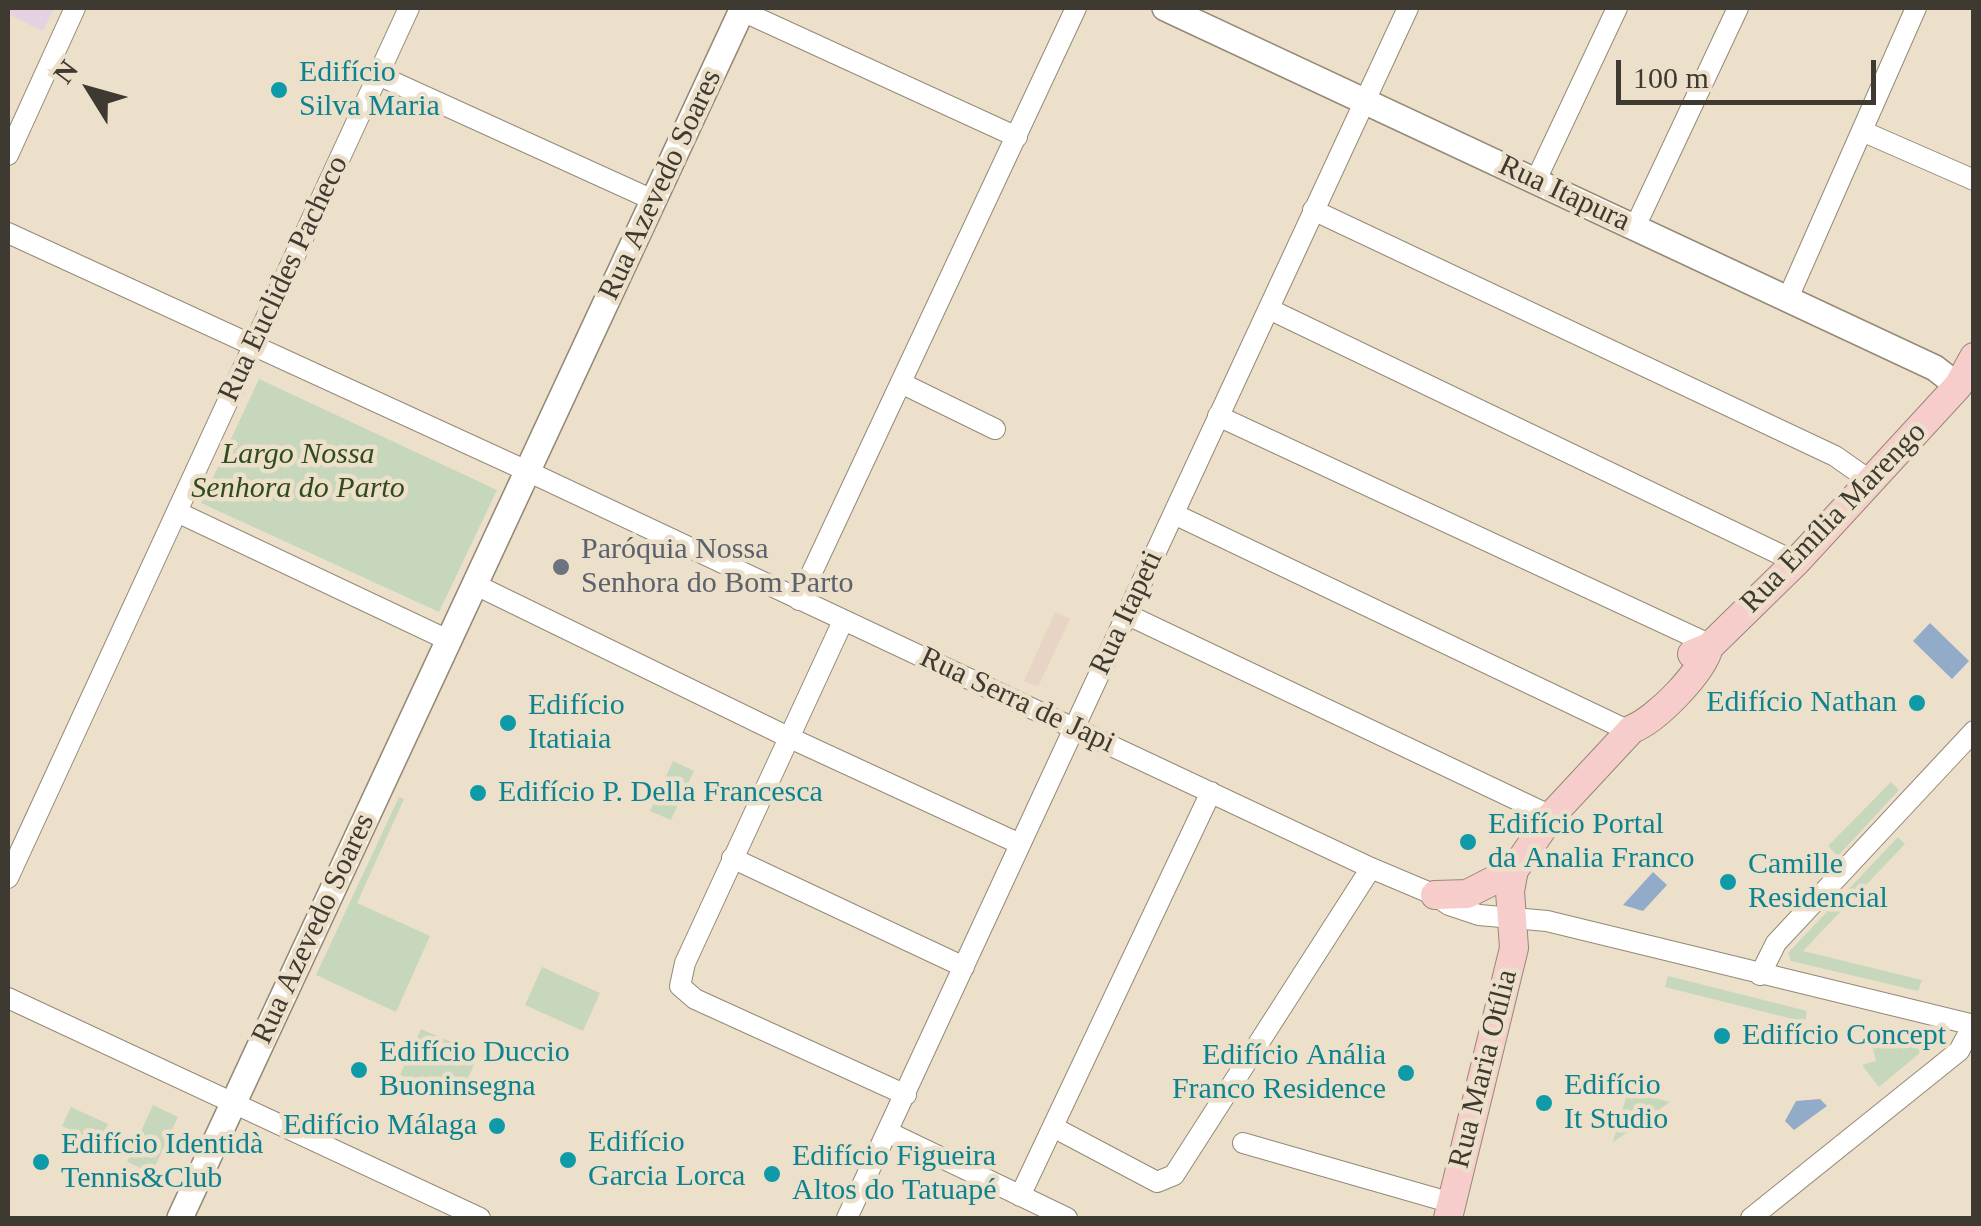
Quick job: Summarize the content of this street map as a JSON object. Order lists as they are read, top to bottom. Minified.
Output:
{"streets":{"main road":["Rua Emília Marengo","Rua Maria Otília"],"street":["Rua Azevedo Soares","Rua Itapura","Rua Euclides Pacheco","Rua Itapeti","Rua Serra de Japi"]},"crossings":[["Rua Azevedo Soares","Rua Serra de Japi"],["Rua Itapura","Rua Emília Marengo"],["Rua Itapura","Rua Itapeti"],["Rua Itapeti","Rua Serra de Japi"],["Rua Serra de Japi","Rua Maria Otília"]],"parks":["Largo Nossa Senhora do Parto"],"places":["Edifício Silva Maria","Paróquia Nossa Senhora do Bom Parto","Edifício Nathan","Edifício Itatiaia","Edifício P. Della Francesca","Edifício Portal da Analia Franco","Camille Residencial","Edifício Concept","Edifício Duccio Buoninsegna","Edifício Anália Franco Residence","Edifício It Studio","Edifício Málaga","Edifício Garcia Lorca","Edifício Identidà Tennis&Club","Edifício Figueira Altos do Tatuapé"],"scale_bar":"100 m","north":"top left"}
